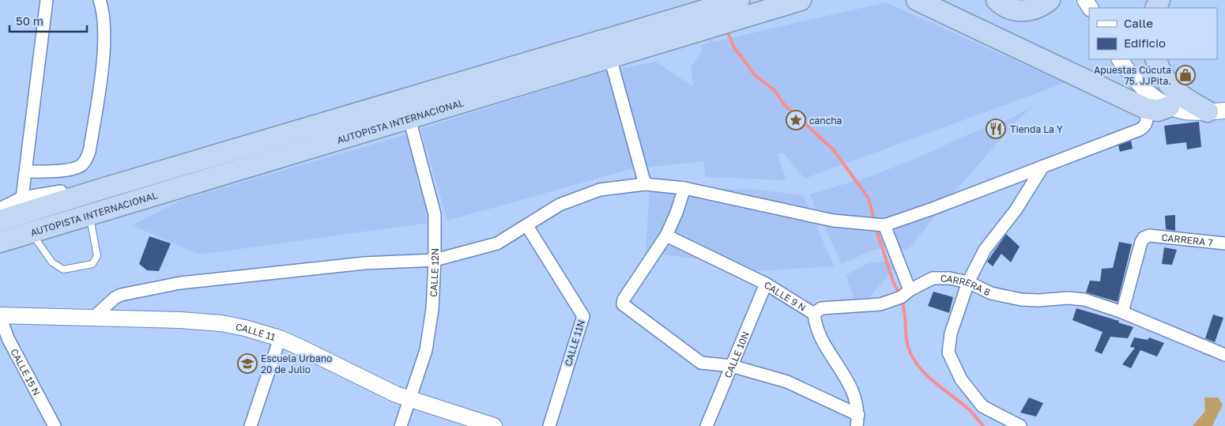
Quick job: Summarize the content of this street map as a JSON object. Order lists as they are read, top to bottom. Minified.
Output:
{"streets":{"highway":["AUTOPISTA INTERNACIONAL"],"street":["CARRERA 7","CALLE 12N","CARRERA 8","CALLE 9 N","CALLE 11","CALLE 11N","CALLE 10N","CALLE 15 N"]},"crossings":[["AUTOPISTA INTERNACIONAL","CALLE 12N"],["CARRERA 7","CARRERA 8"],["CALLE 12N","CALLE 11"],["CARRERA 8","CALLE 9 N"],["CALLE 9 N","CALLE 10N"],["CALLE 11","CALLE 15 N"]],"places":{"shop":["Apuestas Cúcuta 75. JJPita."],"place":["cancha"],"restaurant":["Tienda La Y"],"school or university":["Escuela Urbano 20 de Julio"]},"legend":["Calle","Edificio"],"scale_bar":"50 m"}
